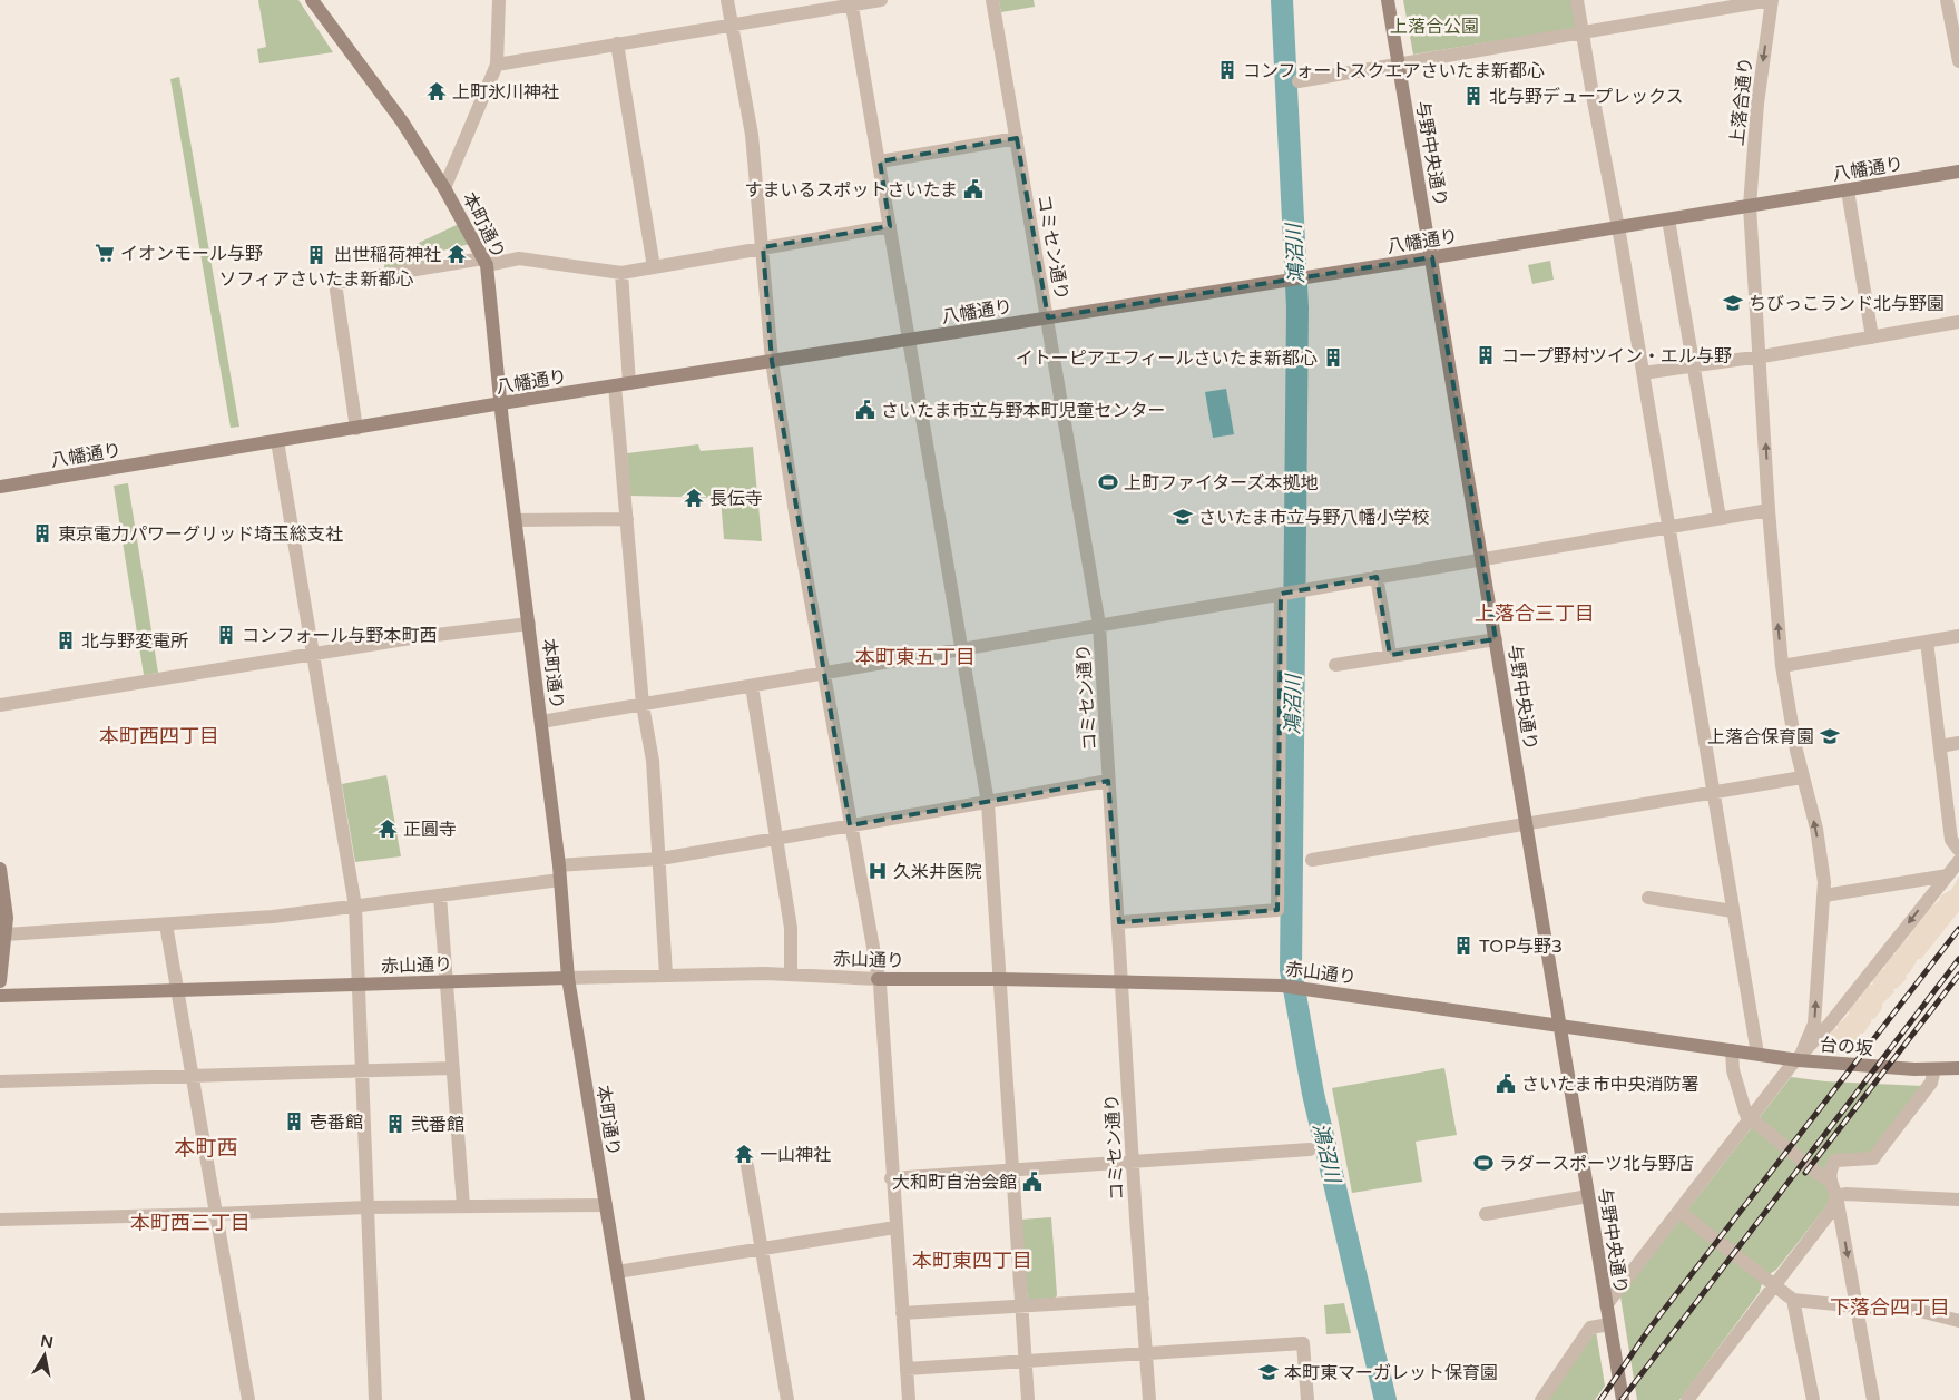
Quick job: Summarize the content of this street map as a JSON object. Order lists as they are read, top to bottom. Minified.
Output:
{"streets":{"main road":["与野中央通り","八幡通り","本町通り","赤山通り","台の坂"],"street":["上落合通り","コミセン通り"]},"crossings":[["上落合通り","八幡通り"],["上落合通り","台の坂"],["与野中央通り","八幡通り"],["与野中央通り","赤山通り"],["八幡通り","本町通り"],["八幡通り","コミセン通り"],["本町通り","赤山通り"],["コミセン通り","赤山通り"],["赤山通り","台の坂"]],"districts":["上落合三丁目","本町東五丁目","本町西四丁目","本町西","本町西三丁目","本町東四丁目","下落合四丁目"],"water":["鴻沼川"],"parks":["上落合公園"],"places":{"building":["コンフォートスクエアさいたま新都心","北与野デュープレックス","ソフィアさいたま新都心","コープ野村ツイン・エル与野","イトーピアエフィールさいたま新都心","東京電力パワーグリッド埼玉総支社","コンフォール与野本町西","北与野変電所","TOP与野3","壱番館","弐番館"],"temple":["上町氷川神社","出世稲荷神社","長伝寺","正圓寺","一山神社"],"public building":["すまいるスポットさいたま","さいたま市立与野本町児童センター","さいたま市中央消防署","大和町自治会館"],"supermarket":["イオンモール与野"],"school or university":["ちびっこランド北与野園","さいたま市立与野八幡小学校","上落合保育園","本町東マーガレット保育園"],"sports":["上町ファイターズ本拠地","ラダースポーツ北与野店"],"hospital":["久米井医院"]},"north":"top"}
